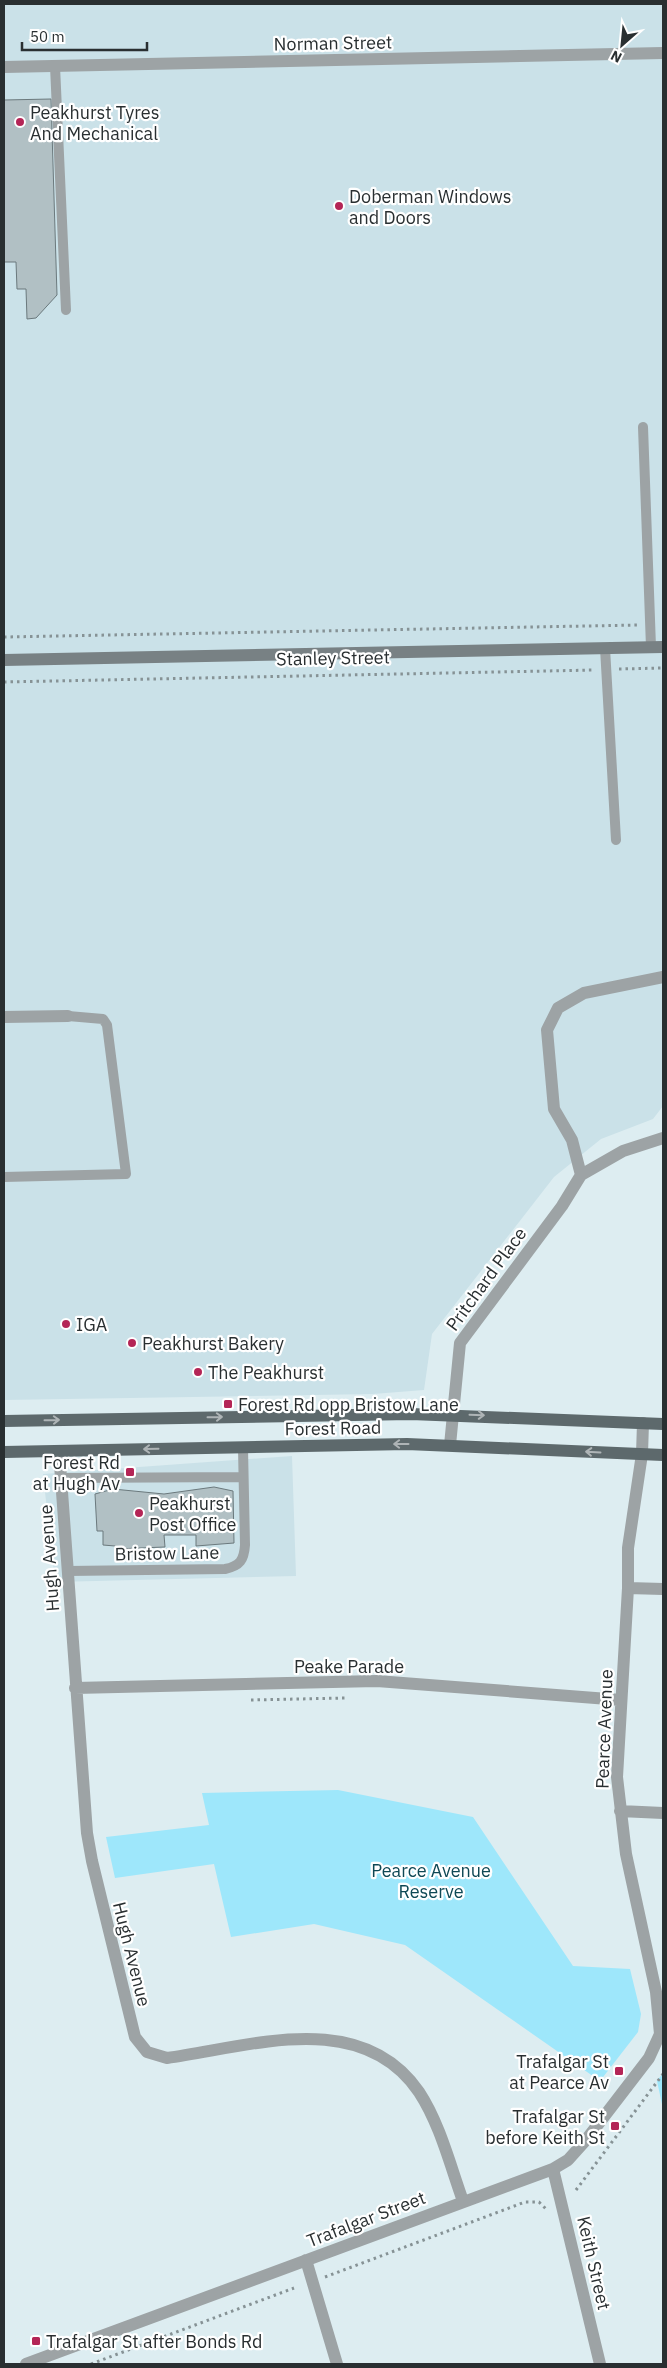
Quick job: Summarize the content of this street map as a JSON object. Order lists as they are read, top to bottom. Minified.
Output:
{"streets":{"main road":["Forest Road"],"street":["Norman Street","Stanley Street","Pritchard Place","Hugh Avenue","Peake Parade","Pearce Avenue","Trafalgar Street","Keith Street"],"lane":["Bristow Lane"]},"crossings":[["Pritchard Place","Forest Road"],["Forest Road","Bristow Lane"],["Forest Road","Hugh Avenue"],["Forest Road","Pearce Avenue"],["Bristow Lane","Hugh Avenue"],["Hugh Avenue","Peake Parade"],["Hugh Avenue","Trafalgar Street"],["Peake Parade","Pearce Avenue"],["Pearce Avenue","Trafalgar Street"],["Trafalgar Street","Keith Street"]],"parks":["Pearce Avenue Reserve"],"places":{"other":["Peakhurst Tyres And Mechanical","Doberman Windows and Doors","IGA","Peakhurst Bakery","The Peakhurst","Peakhurst Post Office"],"transit":["Forest Rd opp Bristow Lane","Forest Rd at Hugh Av","Trafalgar St at Pearce Av","Trafalgar St before Keith St","Trafalgar St after Bonds Rd"]},"scale_bar":"50 m","north":"bottom left"}
